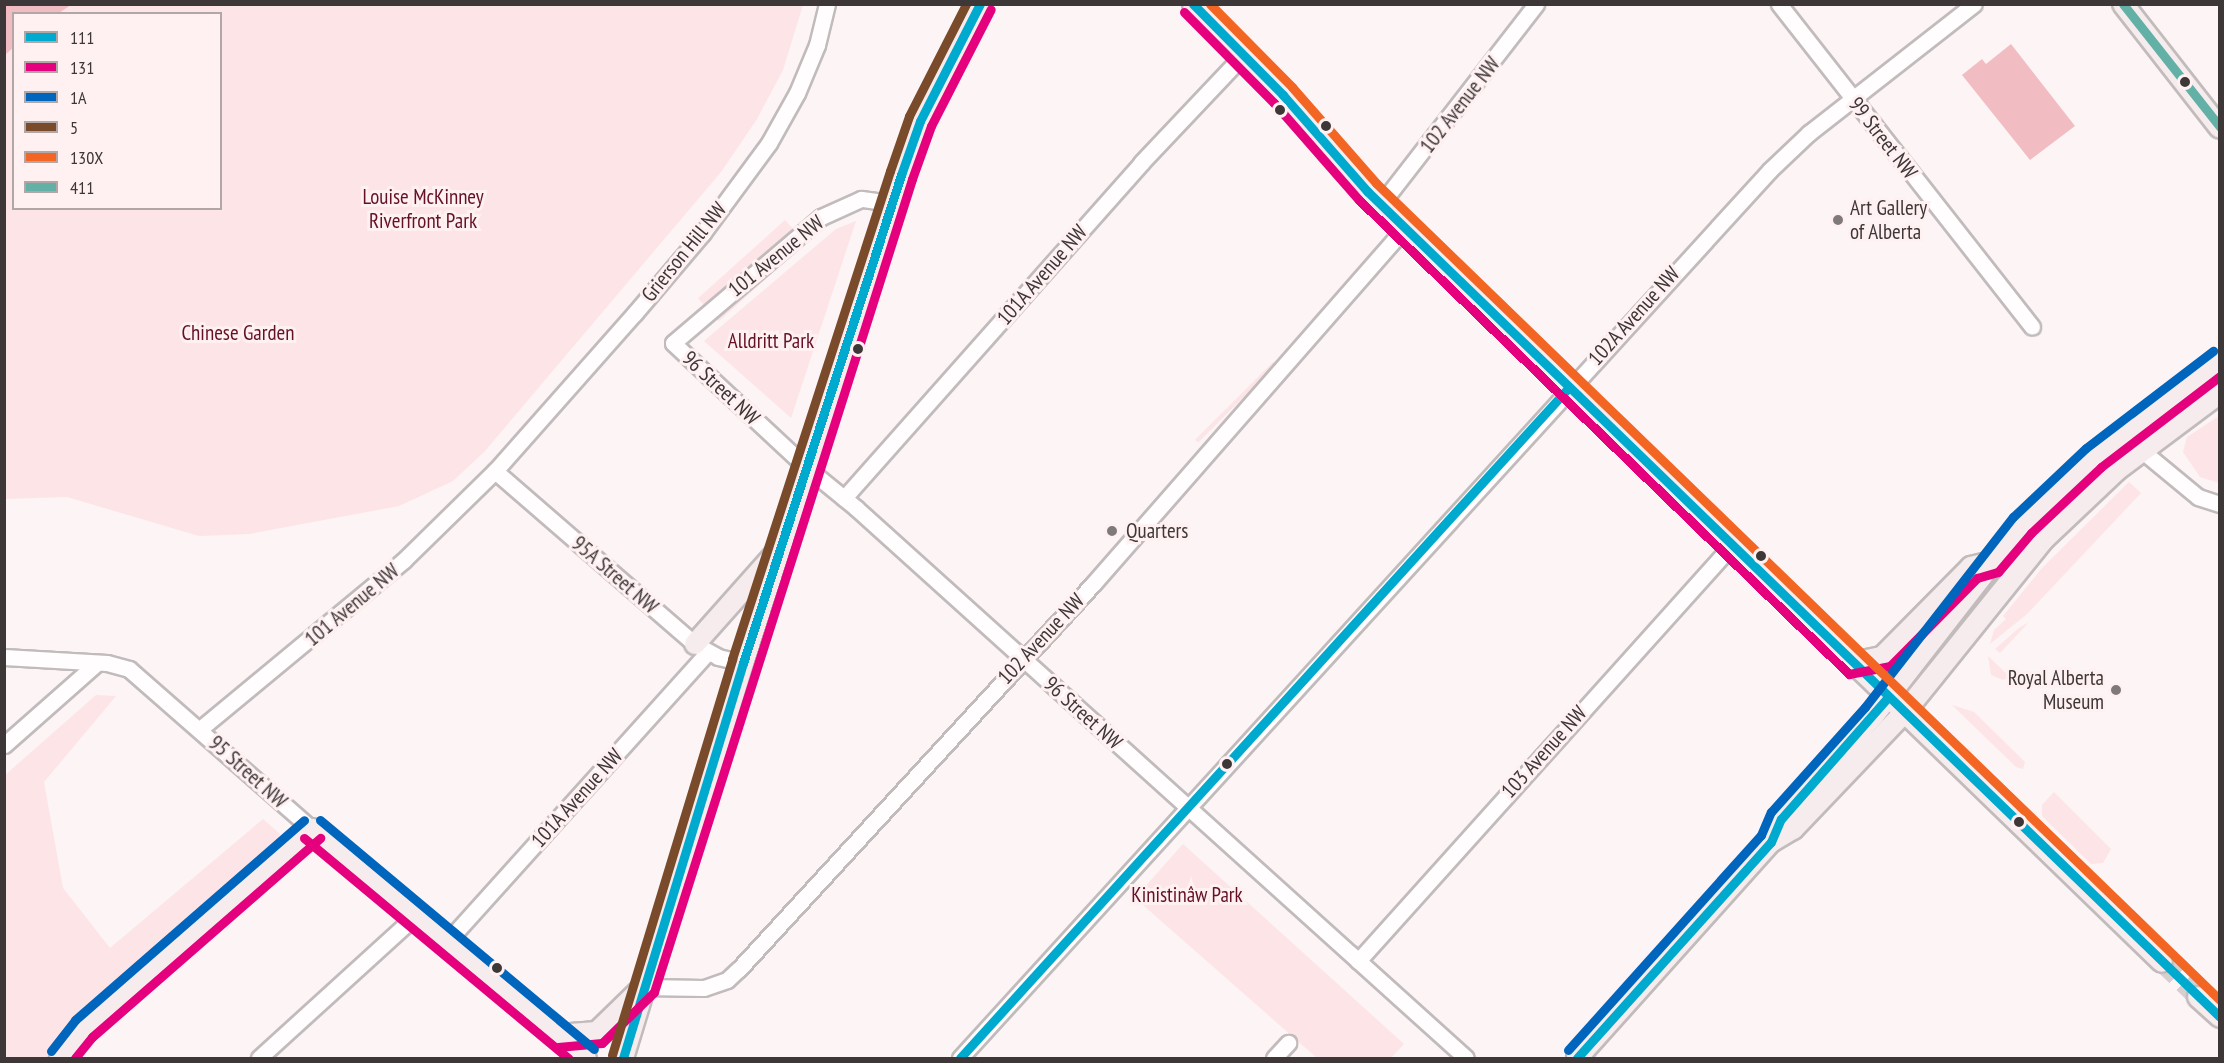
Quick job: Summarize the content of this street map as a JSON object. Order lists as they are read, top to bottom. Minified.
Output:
{"streets":{"main road":["95 Street NW"],"street":["102 Avenue NW","99 Street NW","Grierson Hill NW","101 Avenue NW","101A Avenue NW","102A Avenue NW","96 Street NW","95A Street NW","103 Avenue NW"]},"crossings":[["102 Avenue NW","96 Street NW"],["99 Street NW","102A Avenue NW"],["Grierson Hill NW","101 Avenue NW"],["Grierson Hill NW","95A Street NW"],["101 Avenue NW","96 Street NW"],["101 Avenue NW","95A Street NW"],["101 Avenue NW","95 Street NW"],["101A Avenue NW","96 Street NW"],["101A Avenue NW","95A Street NW"],["101A Avenue NW","95 Street NW"],["102A Avenue NW","96 Street NW"],["96 Street NW","103 Avenue NW"]],"parks":["Louise McKinney Riverfront Park","Chinese Garden","Alldritt Park","Kinistinâw Park"],"places":["Art Gallery of Alberta","Quarters","Royal Alberta Museum"],"lines":["transit line 111","transit line 5","transit line 130X","transit line 411","transit line 131","transit line 1A"],"legend":["111","131","1A","5","130X","411"]}
